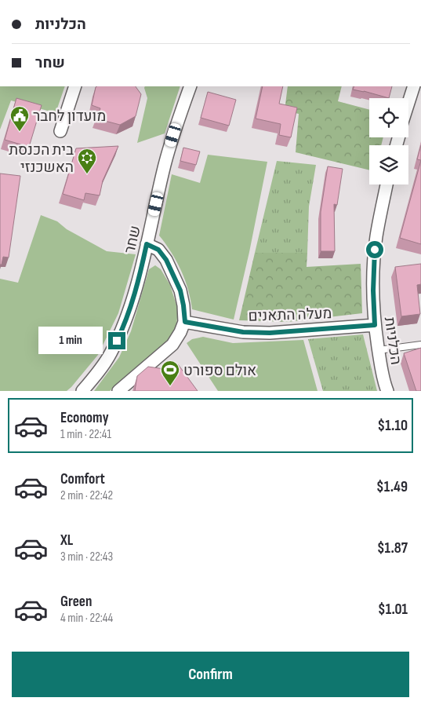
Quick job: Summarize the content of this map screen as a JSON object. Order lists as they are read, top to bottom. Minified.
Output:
{"streets":{"street":["שחר","מעלה התאנים","הכלניות"]},"crossings":[["מעלה התאנים","הכלניות"]],"places":{"public building":["מועדון לחבר"],"synagogue":["בית הכנסת האשכנזי"],"sports":["אולם ספורט"]},"page":{"banner":["הכלניות","שחר"],"bubble":"1 min","list":[{"name":"Economy","note":"1 min · 22:41","value":"$1.10"},{"name":"Comfort","note":"2 min · 22:42","value":"$1.49"},{"name":"XL","note":"3 min · 22:43","value":"$1.87"},{"name":"Green","note":"4 min · 22:44","value":"$1.01"}],"buttons":"Confirm"}}
